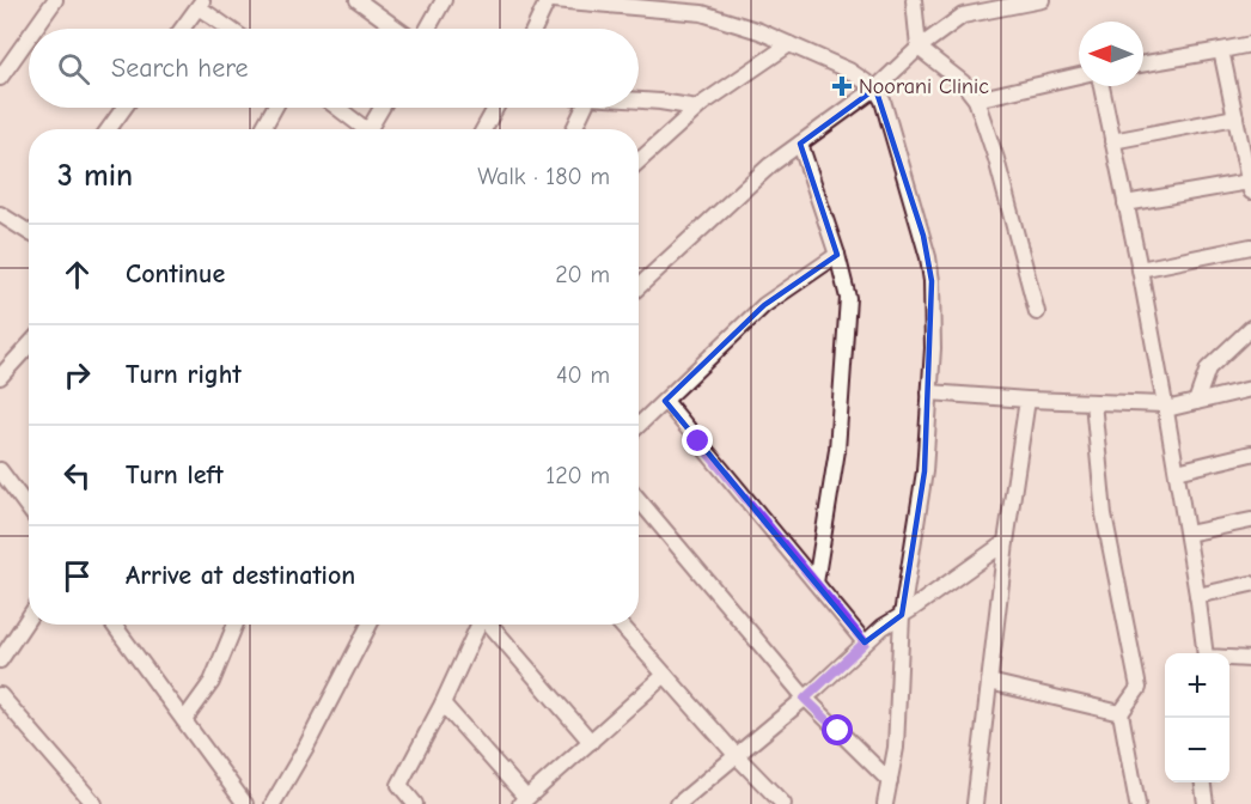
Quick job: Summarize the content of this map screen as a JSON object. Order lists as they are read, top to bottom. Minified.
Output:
{"places":{"health":["Noorani Clinic"]},"north":"left","page":{"search":"Search here","heading":["3 min","Walk · 180 m"],"list":[["Continue","20 m"],["Turn right","40 m"],["Turn left","120 m"],"Arrive at destination"],"map_buttons":["+","−"]}}
